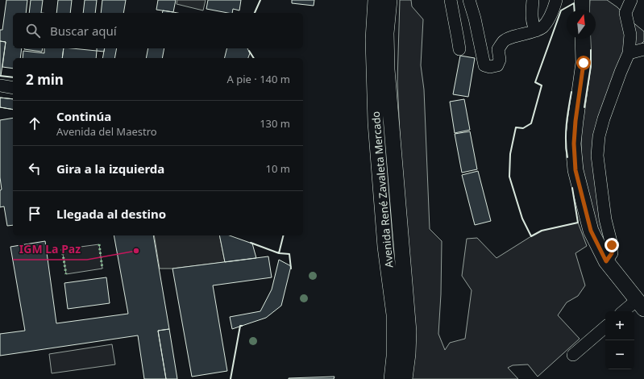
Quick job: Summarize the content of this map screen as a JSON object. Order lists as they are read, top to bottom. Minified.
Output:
{"streets":{"main road":["Avenida René Zavaleta Mercado"]},"places":["IGM La Paz"],"north":"top","page":{"search":"Buscar aquí","heading":["2 min","A pie · 140 m"],"list":[["Continúa","Avenida del Maestro","130 m"],["Gira a la izquierda","10 m"],"Llegada al destino"],"map_buttons":["+","−"]}}
